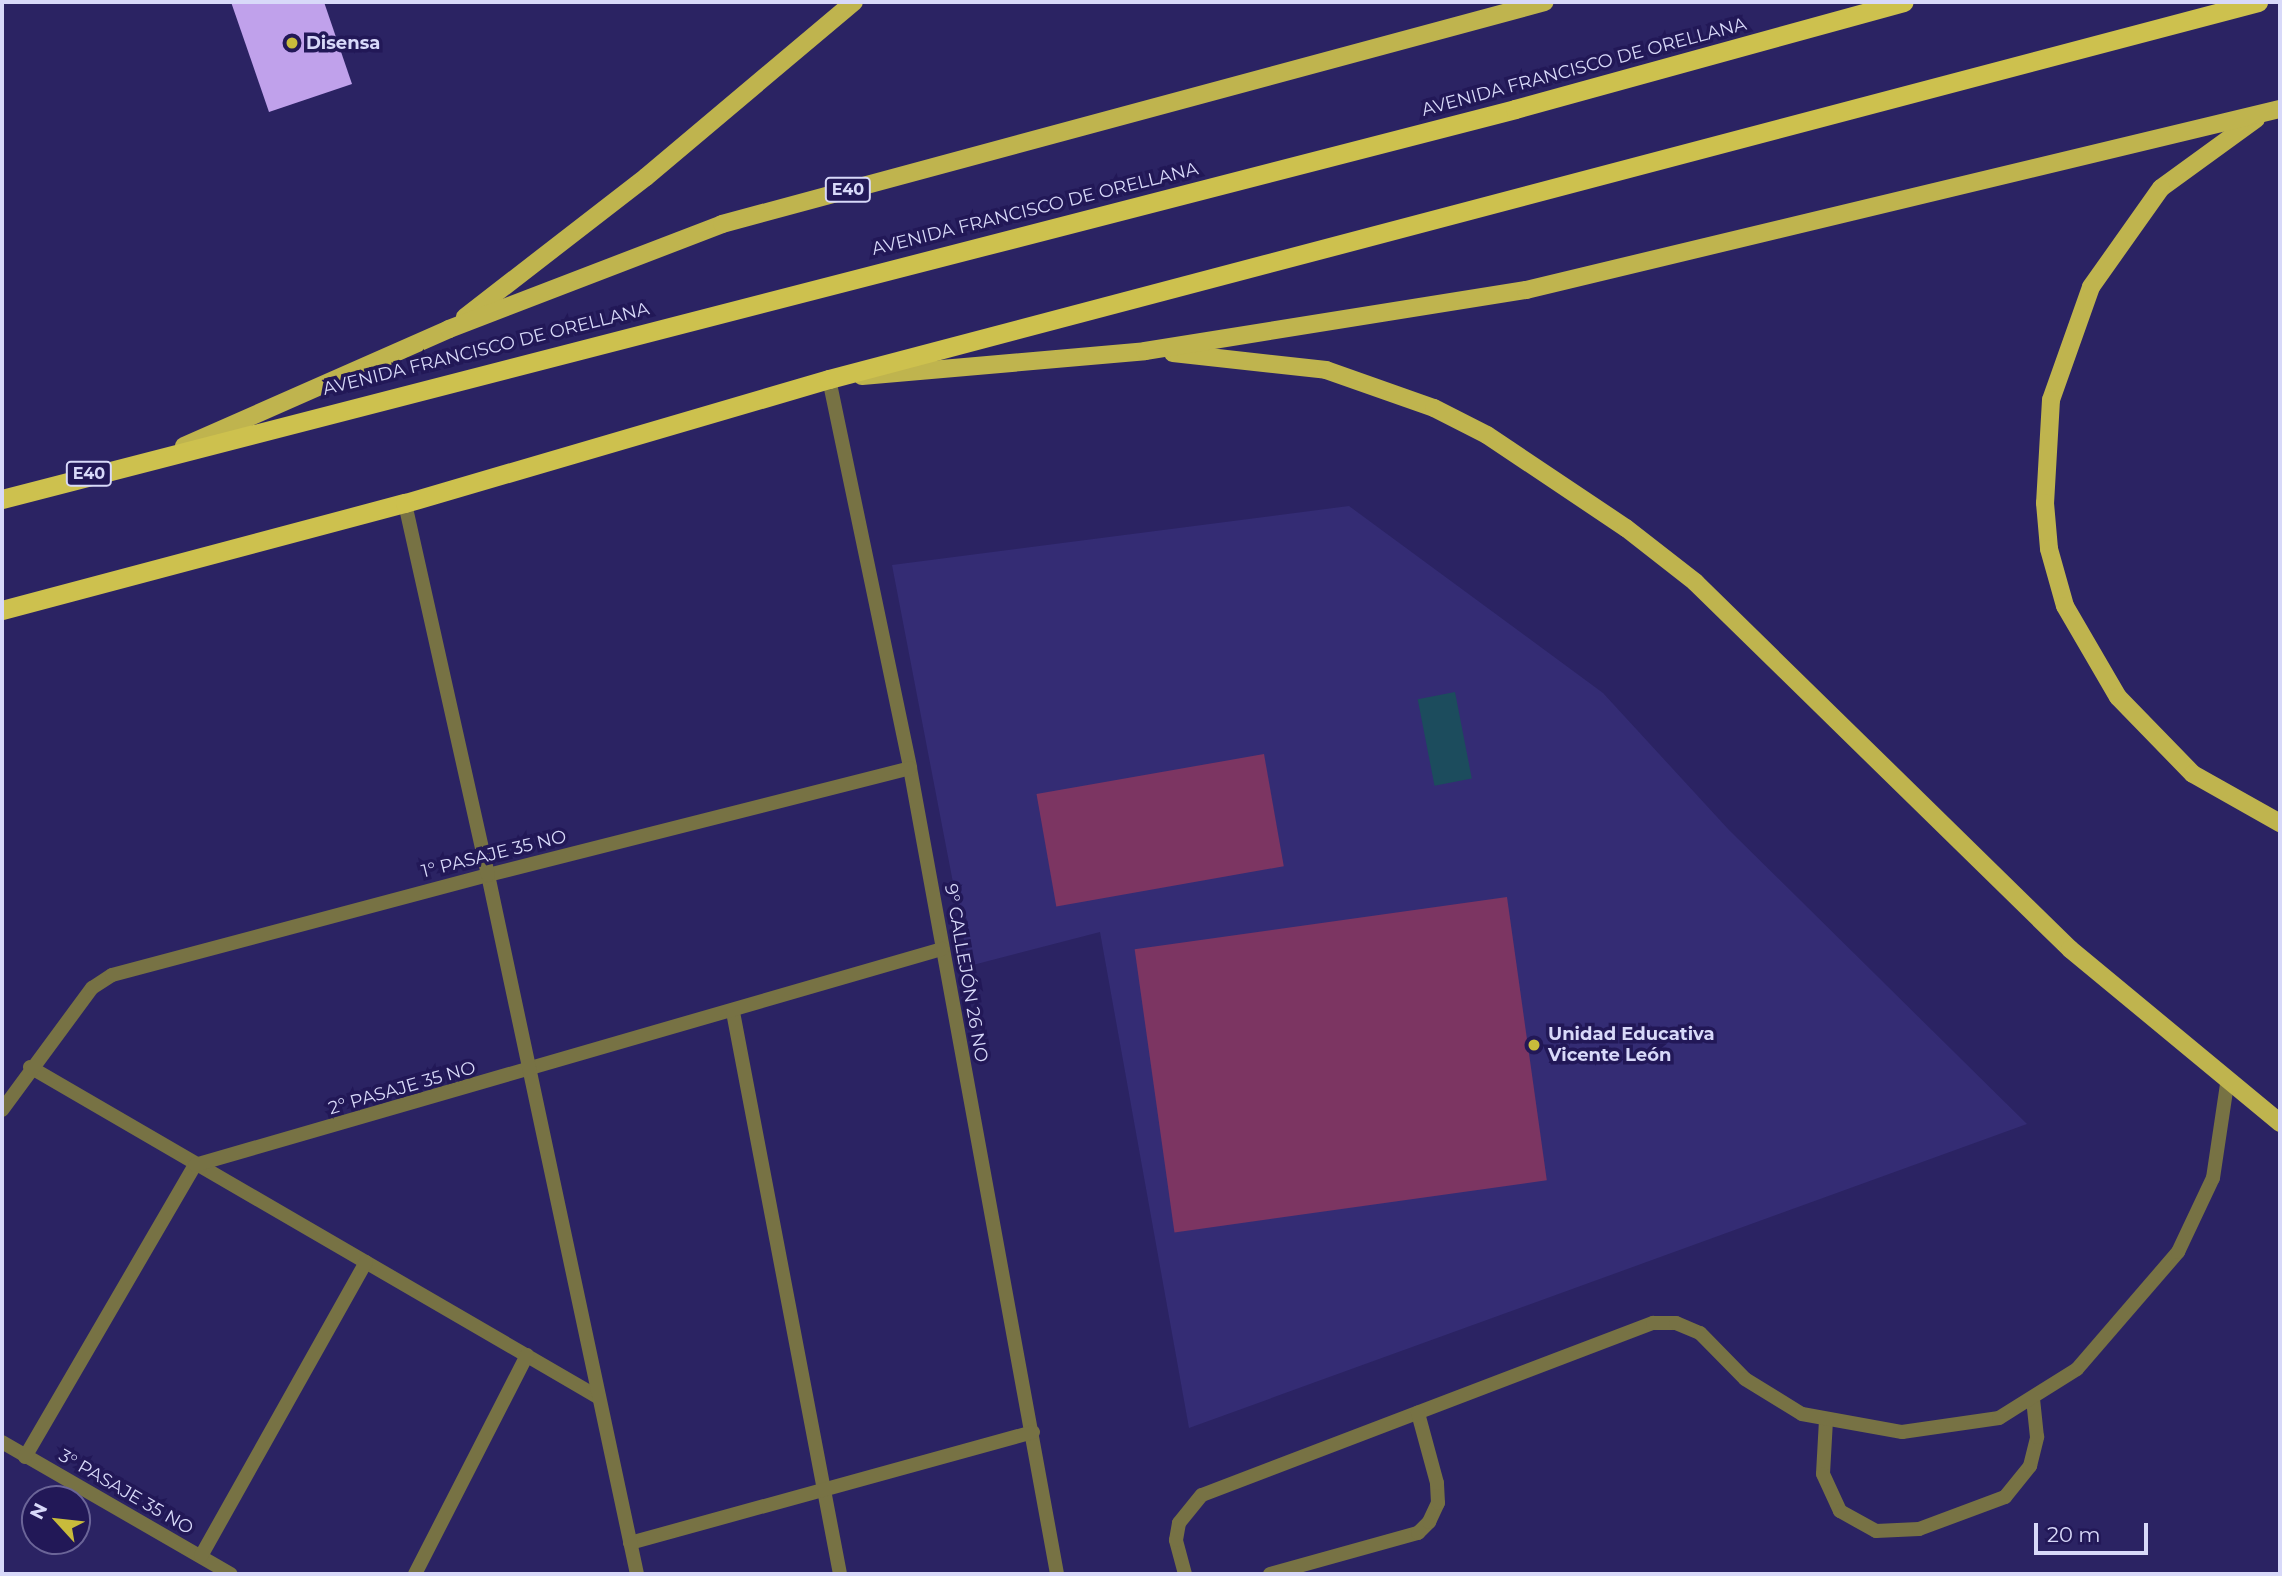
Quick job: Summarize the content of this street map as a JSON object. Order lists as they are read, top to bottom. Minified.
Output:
{"streets":{"highway":["AVENIDA FRANCISCO DE ORELLANA","E40"],"street":["1° PASAJE 35 NO","9° CALLEJÓN 26 NO","2° PASAJE 35 NO","3° PASAJE 35 NO"]},"crossings":[["1° PASAJE 35 NO","9° CALLEJÓN 26 NO"],["9° CALLEJÓN 26 NO","2° PASAJE 35 NO"]],"places":["Disensa","Unidad Educativa Vicente León"],"scale_bar":"20 m","north":"top left"}
